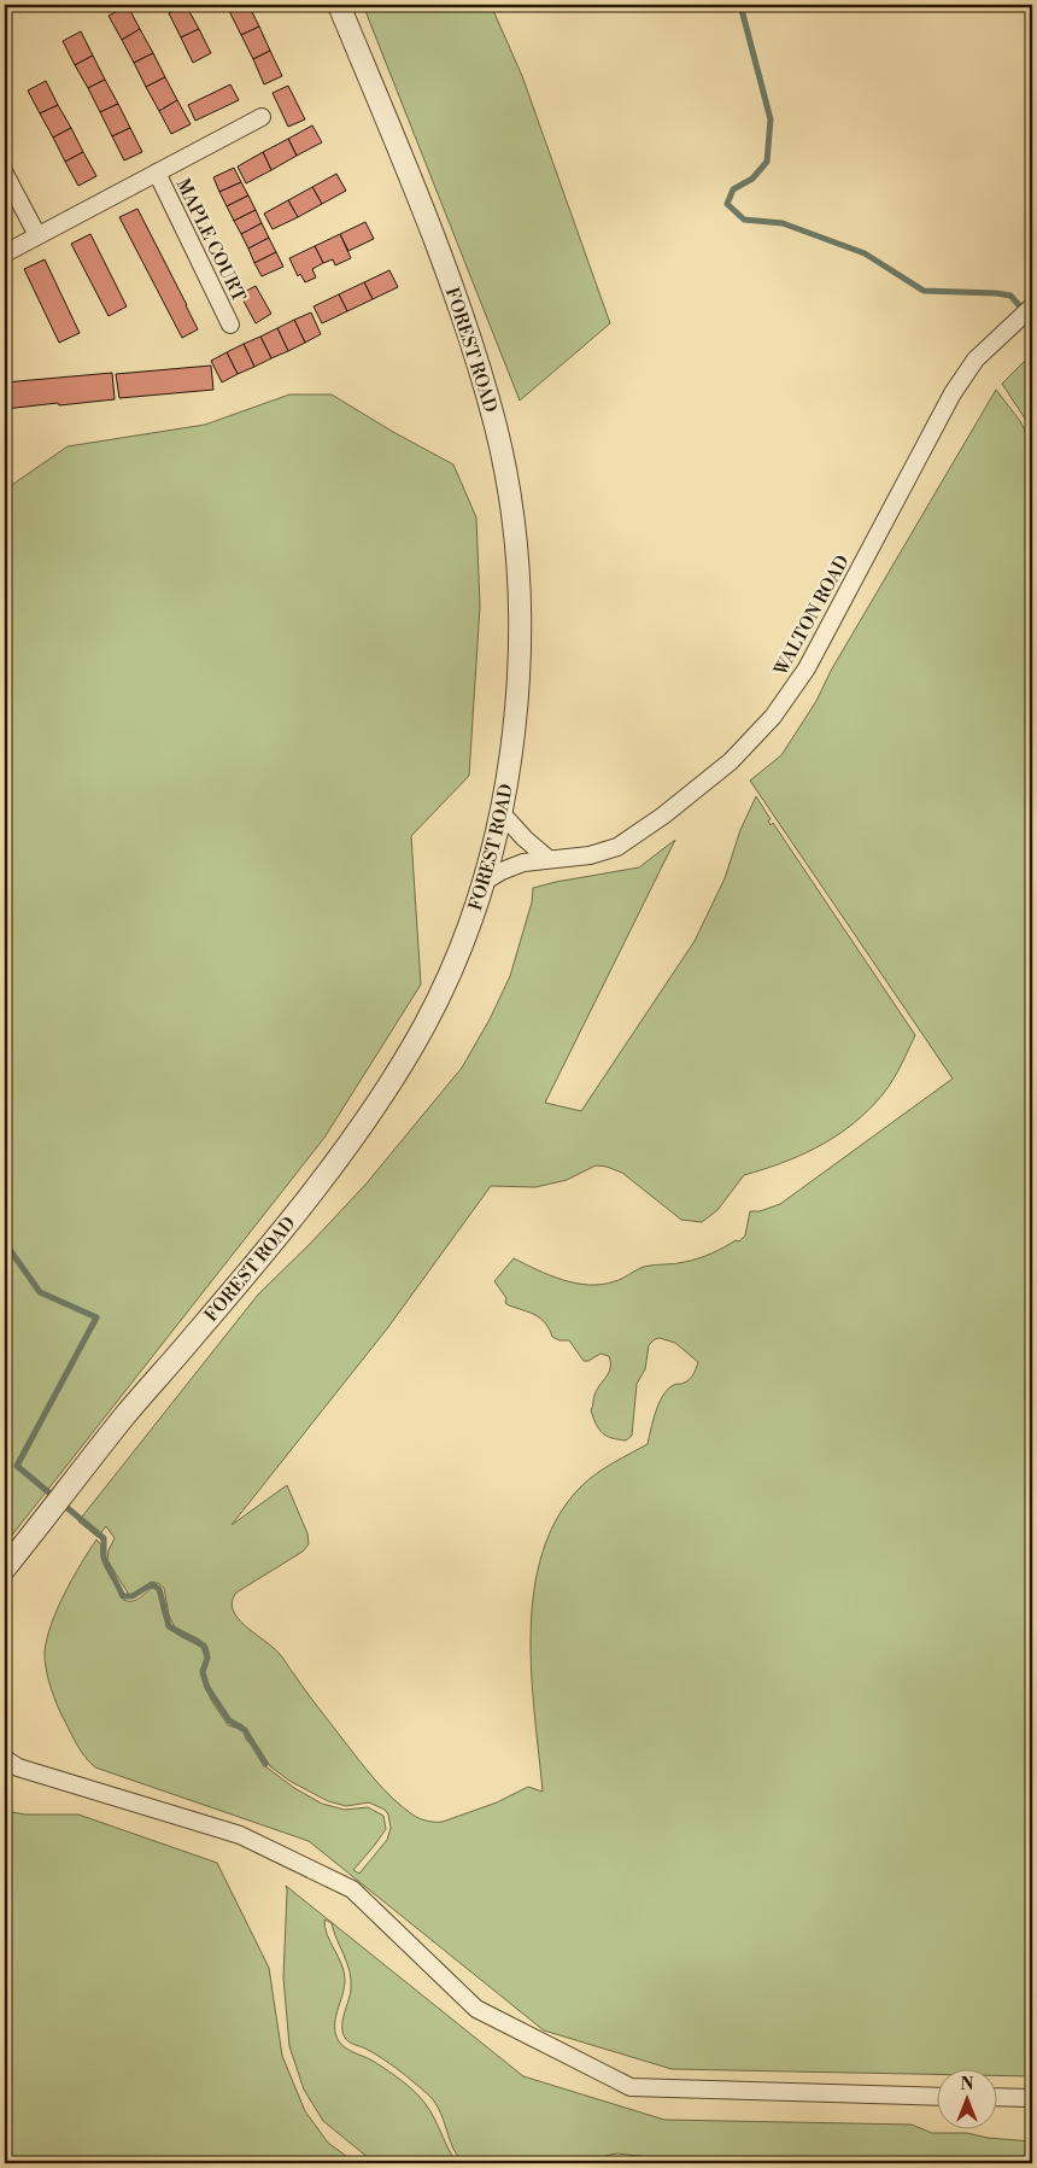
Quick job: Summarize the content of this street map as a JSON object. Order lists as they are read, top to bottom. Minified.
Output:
{"streets":{"street":["MAPLE COURT","FOREST ROAD","WALTON ROAD"]},"crossings":[["FOREST ROAD","WALTON ROAD"]],"north":"top"}
